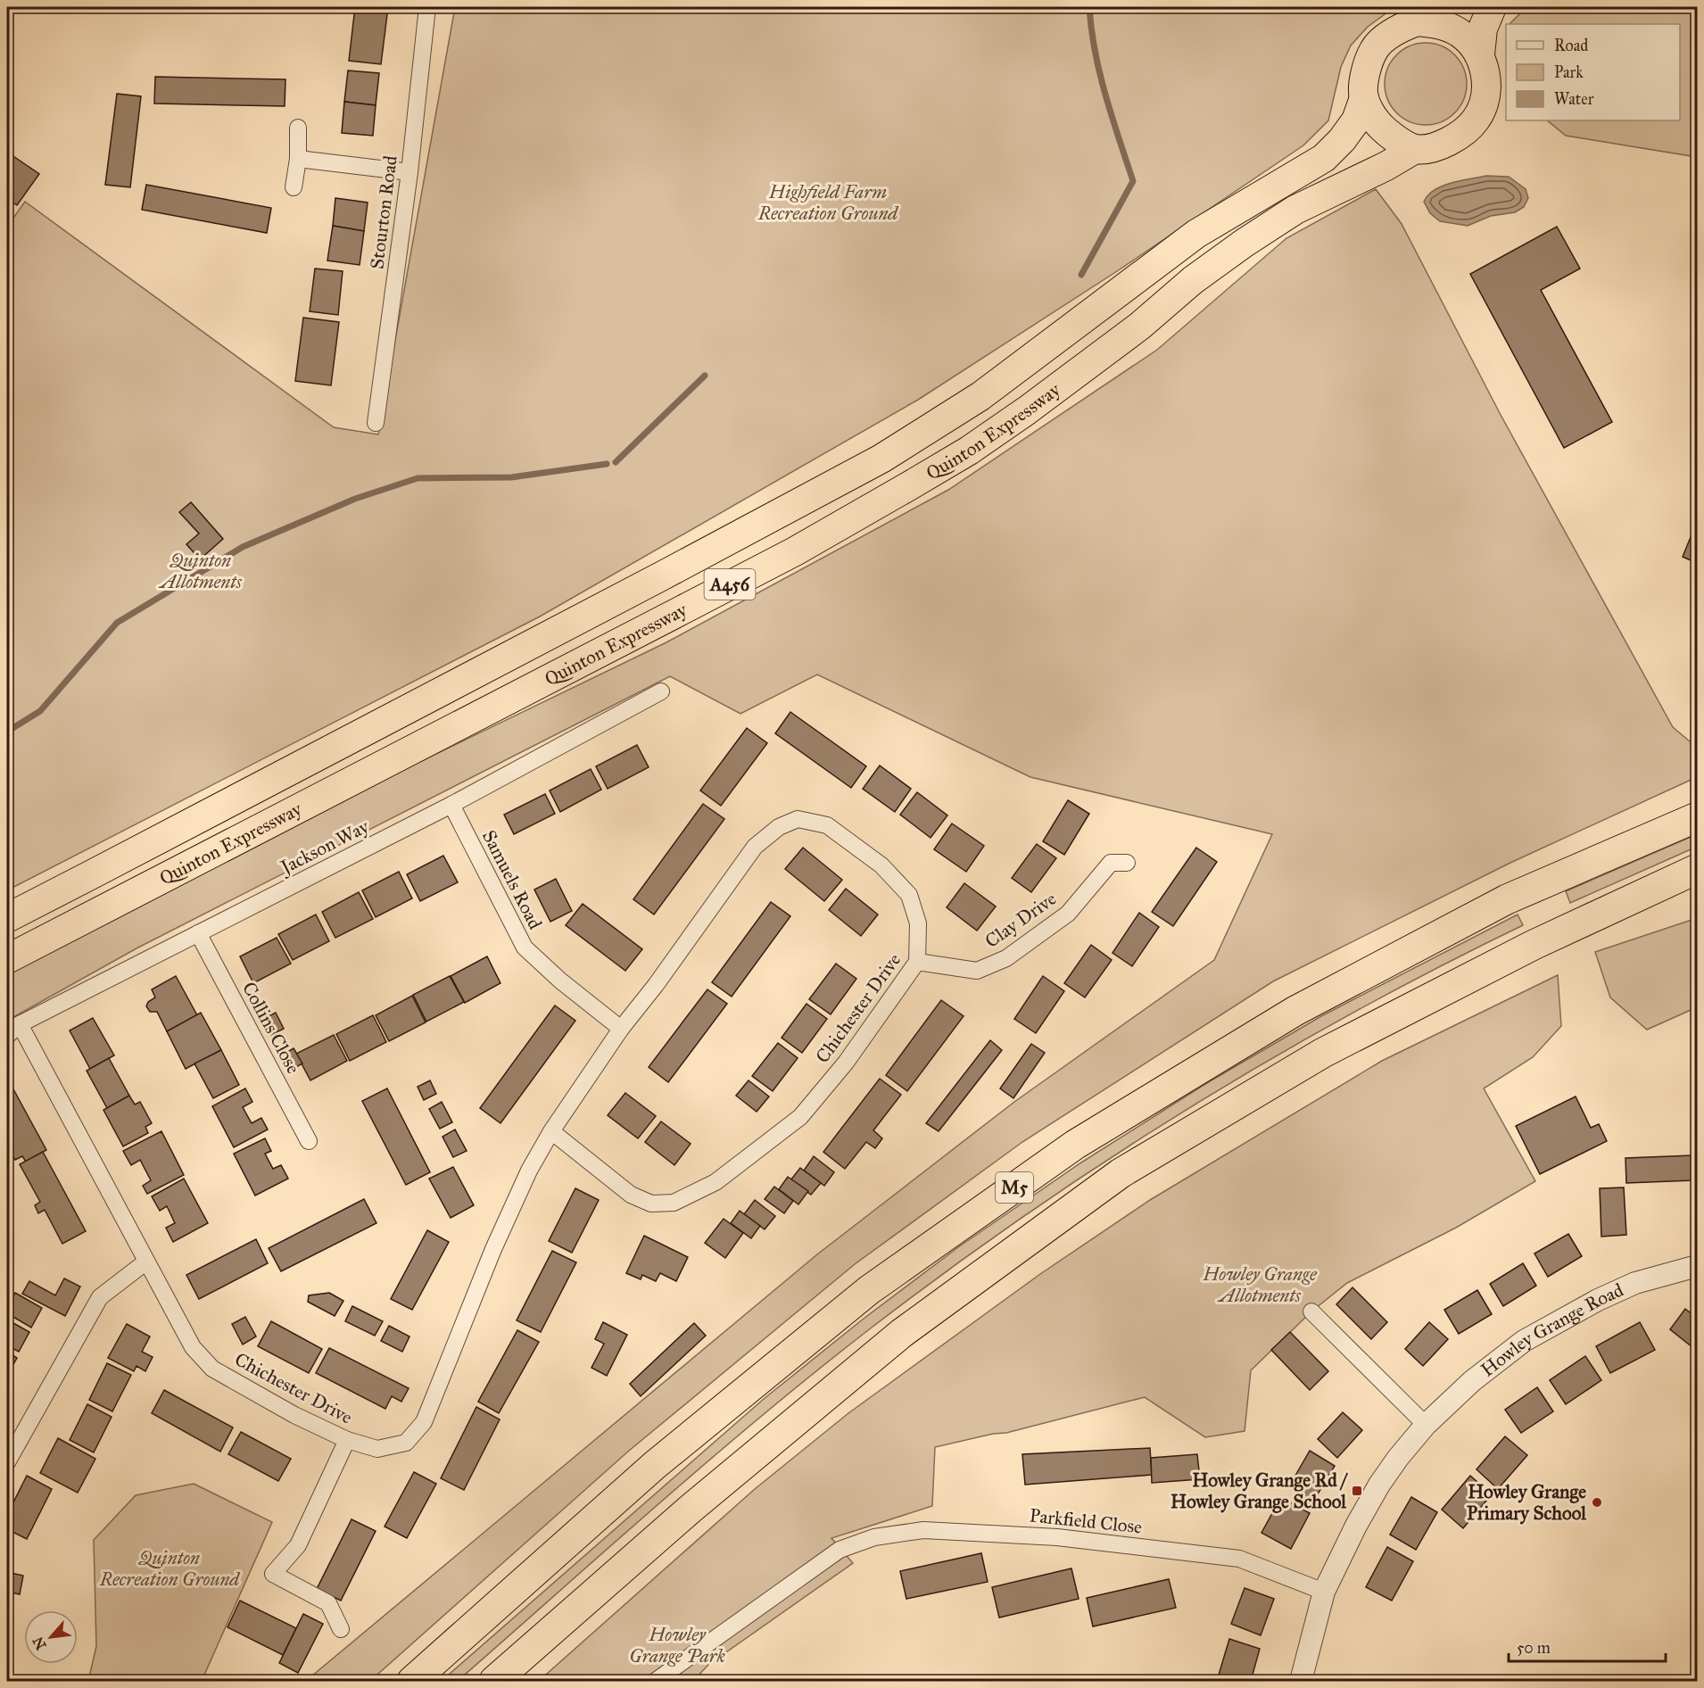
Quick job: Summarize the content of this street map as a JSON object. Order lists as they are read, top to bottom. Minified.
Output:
{"streets":{"highway":["Quinton Expressway","A456","M5"],"street":["Stourton Road","Jackson Way","Samuels Road","Clay Drive","Chichester Drive","Collins Close","Howley Grange Road","Parkfield Close"]},"crossings":[["Jackson Way","Samuels Road"],["Jackson Way","Chichester Drive"],["Jackson Way","Collins Close"],["Samuels Road","Chichester Drive"],["Clay Drive","Chichester Drive"],["Howley Grange Road","Parkfield Close"]],"parks":["Highfield Farm Recreation Ground","Quinton Allotments","Howley Grange Allotments","Quinton Recreation Ground","Howley Grange Park"],"places":{"transit":["Howley Grange Rd / Howley Grange School"],"other":["Howley Grange Primary School"]},"legend":["Road","Park","Water"],"scale_bar":"50 m","north":"bottom left"}
